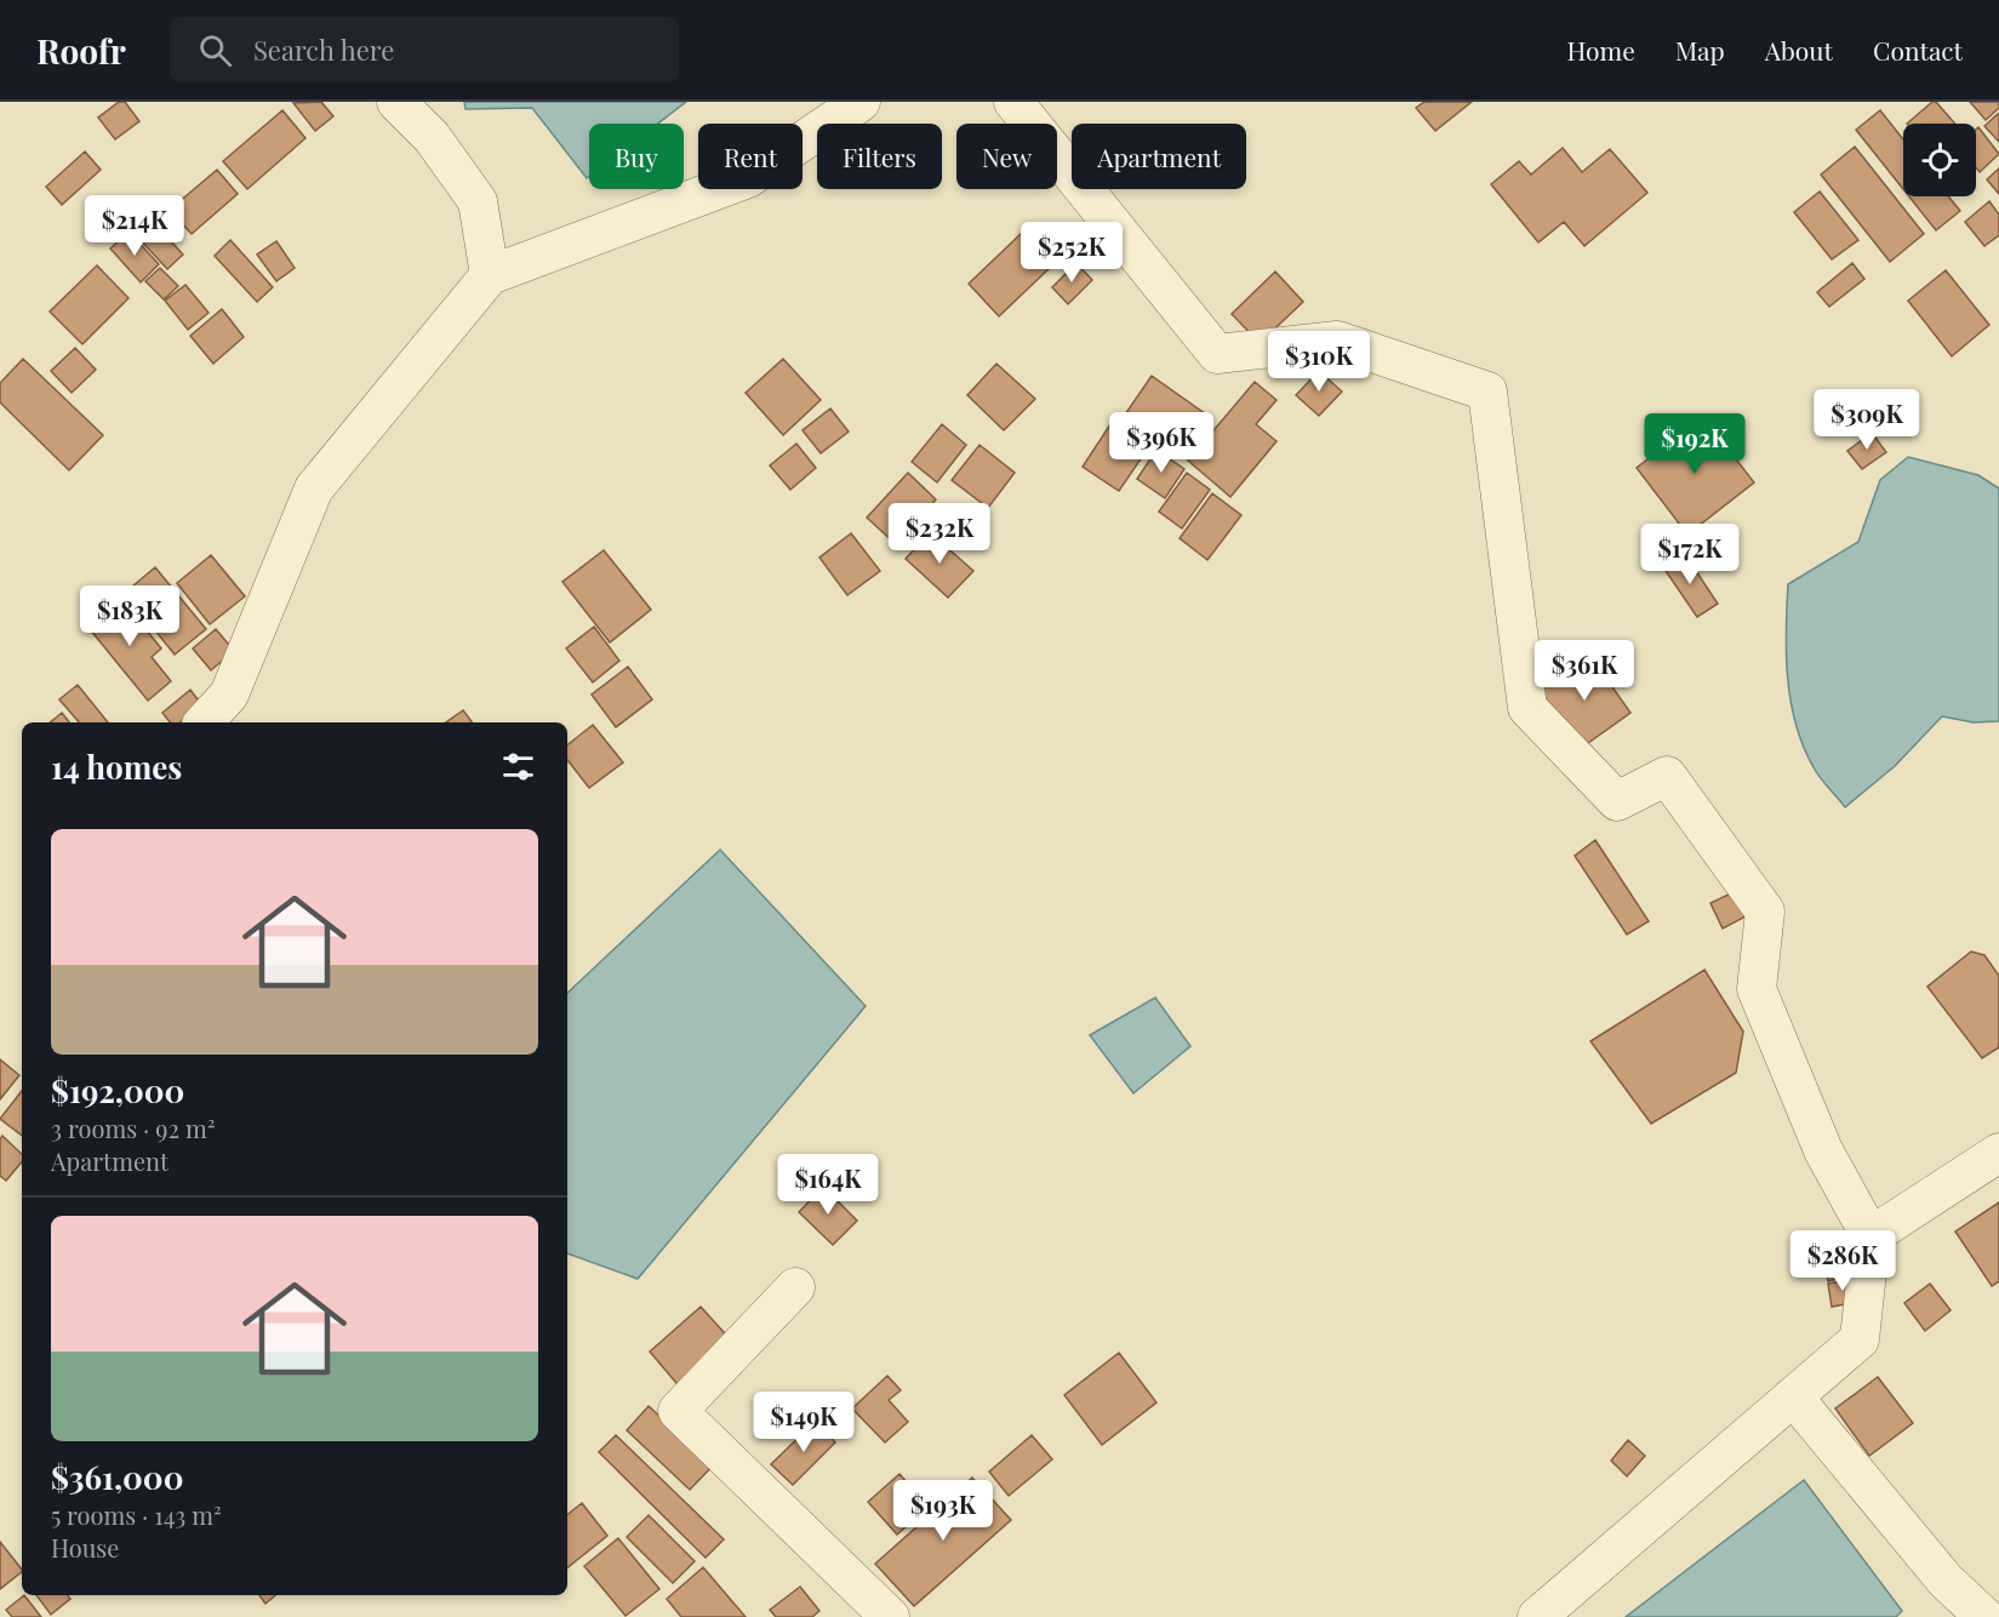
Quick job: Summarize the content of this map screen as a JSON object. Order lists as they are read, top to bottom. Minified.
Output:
{"page":{"header":"Roofr","search":"Search here","nav":["Home","Map","About","Contact"],"chip":["Buy","Rent","Filters","New","Apartment"],"price":["$214K","$252K","$310K","$309K","$396K","$192K","$232K","$172K","$183K","$361K","$164K","$286K","$149K","$193K"],"heading":"14 homes","list":[{"name":"$192,000","note":"3 rooms · 92 m² · Apartment"},{"name":"$361,000","note":"5 rooms · 143 m² · House"}]}}
